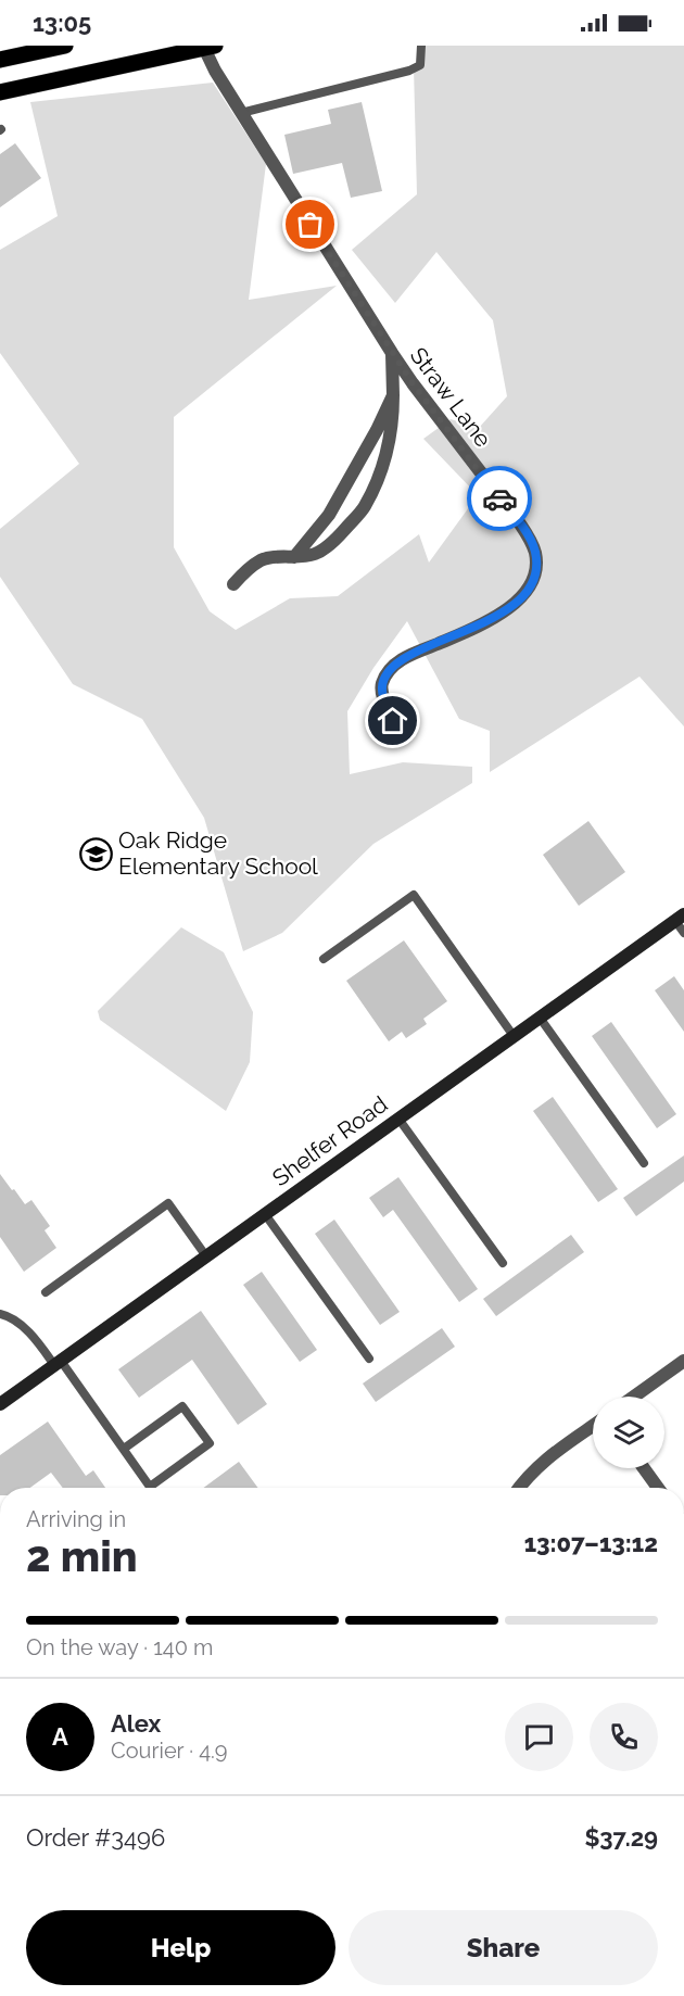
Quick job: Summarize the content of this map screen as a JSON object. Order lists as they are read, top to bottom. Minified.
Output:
{"streets":{"street":["Straw Lane","Shelfer Road"]},"places":{"school or university":["Oak Ridge Elementary School"]},"page":{"status":"13:05","heading":["2 min","Arriving in","13:07–13:12"],"panel":["Alex","Courier · 4.9","Order #3496","$37.29"],"bar":"On the way · 140 m","round":"A","buttons":["Help","Share"]}}
